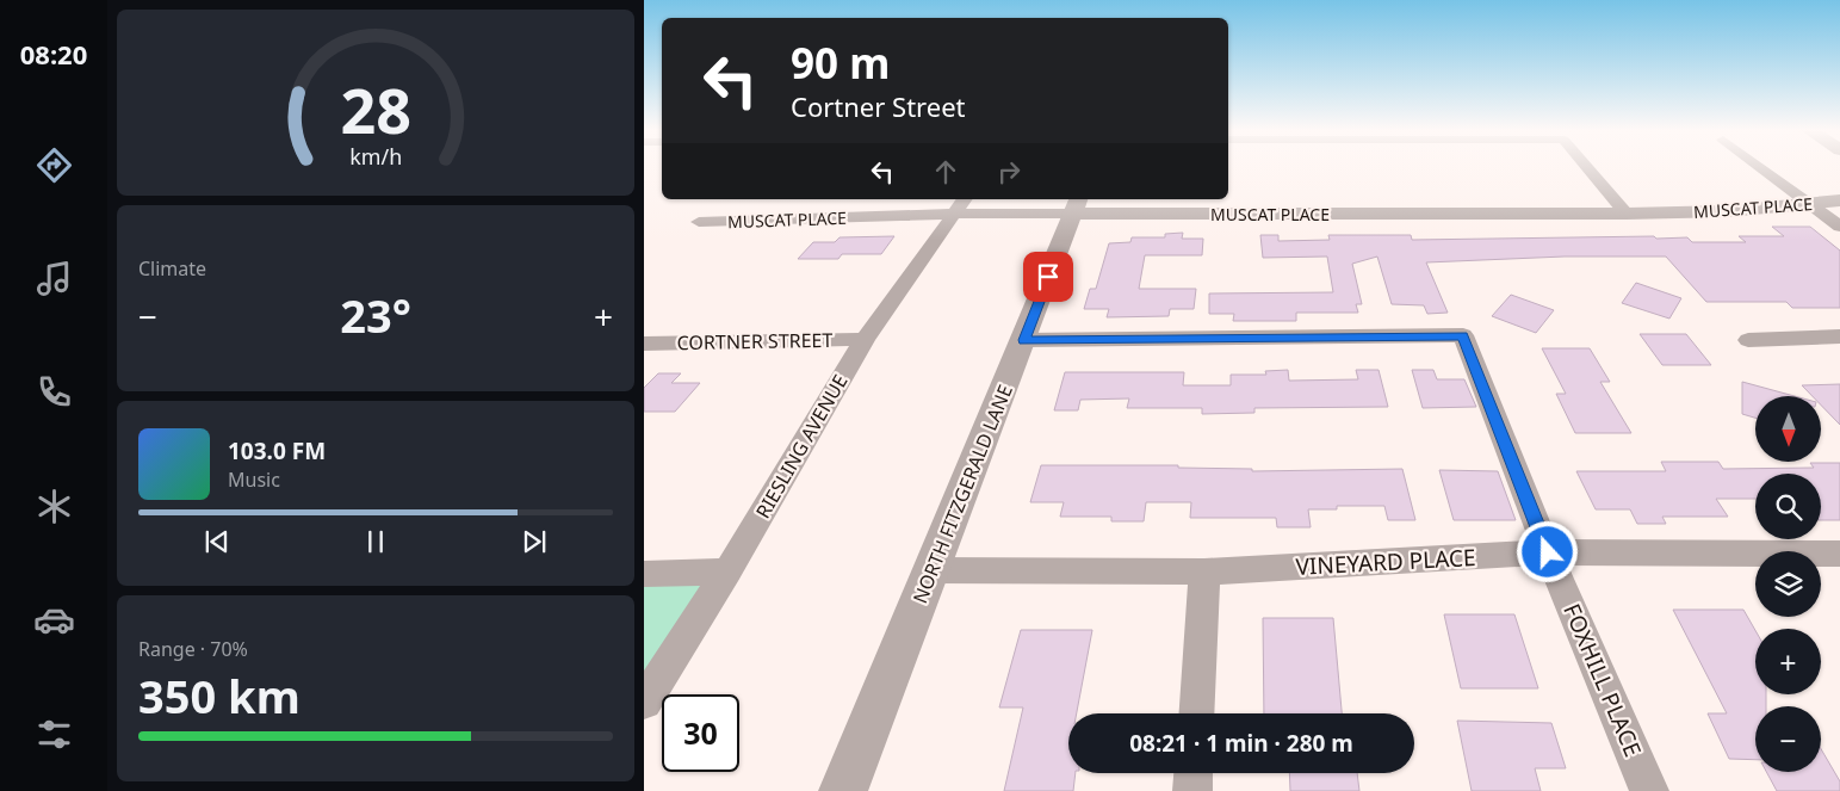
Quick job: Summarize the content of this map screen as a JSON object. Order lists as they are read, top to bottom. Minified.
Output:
{"streets":{"street":["MUSCAT PLACE","CORTNER STREET","RIESLING AVENUE","NORTH FITZGERALD LANE","VINEYARD PLACE","FOXHILL PLACE"]},"crossings":[["MUSCAT PLACE","RIESLING AVENUE"],["MUSCAT PLACE","NORTH FITZGERALD LANE"],["CORTNER STREET","RIESLING AVENUE"],["NORTH FITZGERALD LANE","VINEYARD PLACE"],["NORTH FITZGERALD LANE","FOXHILL PLACE"],["VINEYARD PLACE","FOXHILL PLACE"]],"north":"bottom","page":{"tabs":"08:20","turn":["90 m","Cortner Street"],"tile":["Climate",["Range · 70%","350 km"]],"heat":["−","23°","+"],"map_buttons":["+","−"],"song":["103.0 FM","Music"],"limit":"30","trip":"08:21 · 1 min · 280 m","gauge":["28","km/h"]}}
